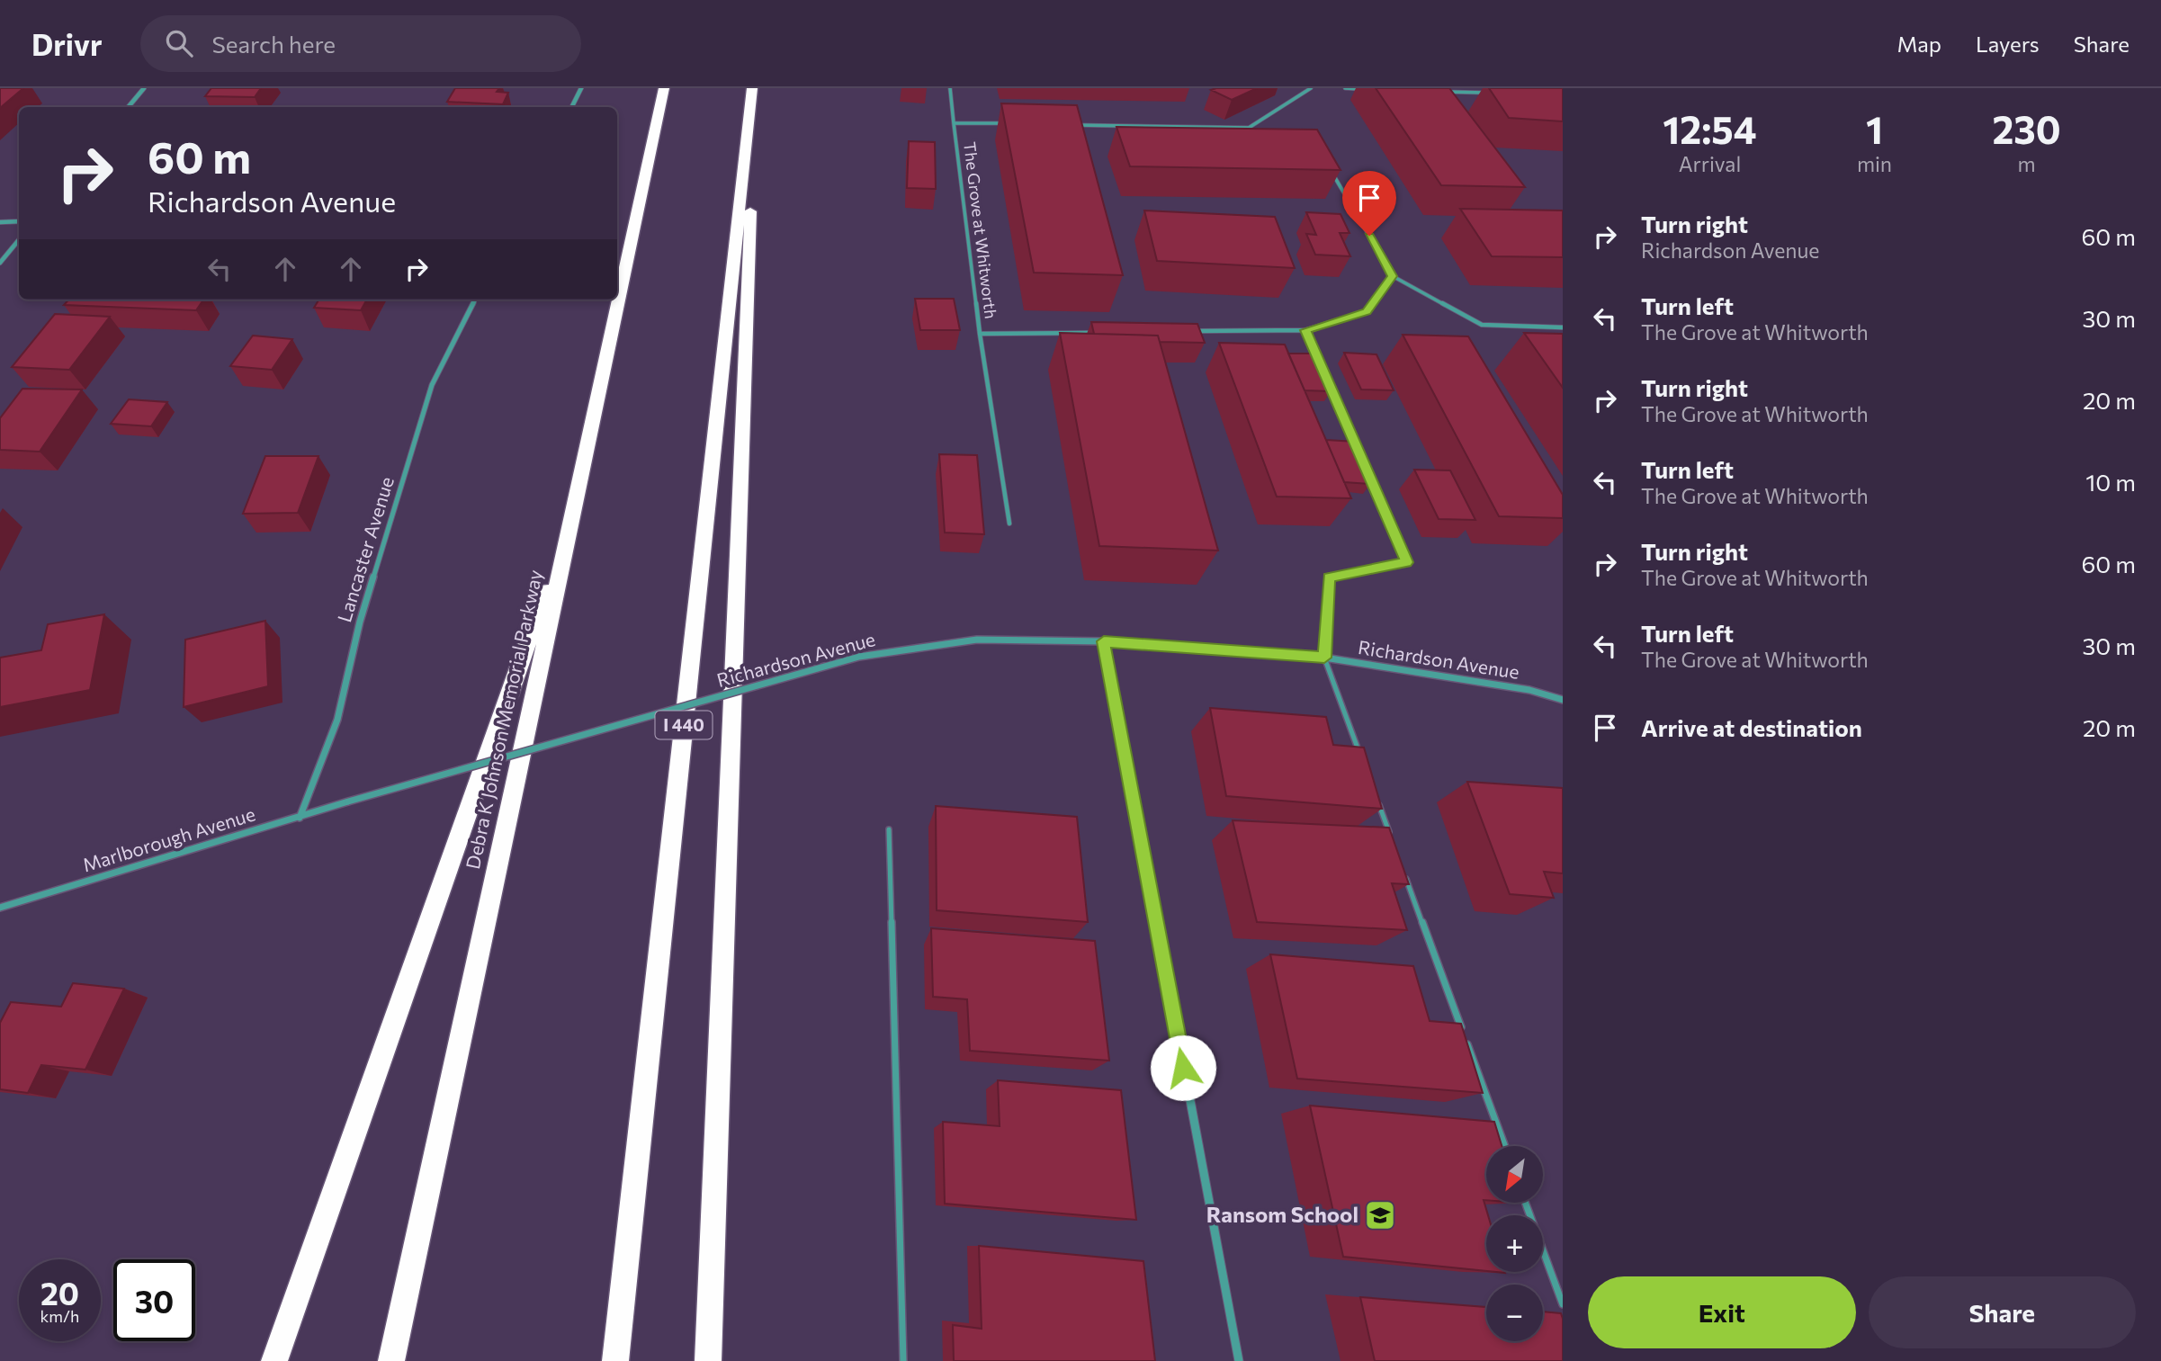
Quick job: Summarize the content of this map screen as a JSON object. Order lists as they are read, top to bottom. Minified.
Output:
{"streets":{"highway":["Debra K Johnson Memorial Parkway","I 440"],"street":["Lancaster Avenue","Richardson Avenue","Marlborough Avenue"],"lane":["The Grove at Whitworth"]},"crossings":[["Lancaster Avenue","Marlborough Avenue"],["Richardson Avenue","Marlborough Avenue"]],"places":{"school or university":["Ransom School"]},"north":"bottom left","page":{"header":"Drivr","search":"Search here","nav":["Map","Layers","Share"],"eta":["12:54","Arrival","1","min","230","m"],"turn":["60 m","Richardson Avenue"],"list":[{"name":"Turn right","note":"Richardson Avenue","value":"60 m"},{"name":"Turn left","note":"The Grove at Whitworth","value":"30 m"},{"name":"Turn right","note":"The Grove at Whitworth","value":"20 m"},{"name":"Turn left","note":"The Grove at Whitworth","value":"10 m"},{"name":"Turn right","note":"The Grove at Whitworth","value":"60 m"},{"name":"Turn left","note":"The Grove at Whitworth","value":"30 m"},{"name":"Arrive at destination","value":"20 m"}],"map_buttons":["+","−"],"speed":"20 km/h","limit":"30","buttons":["Exit","Share"]}}
